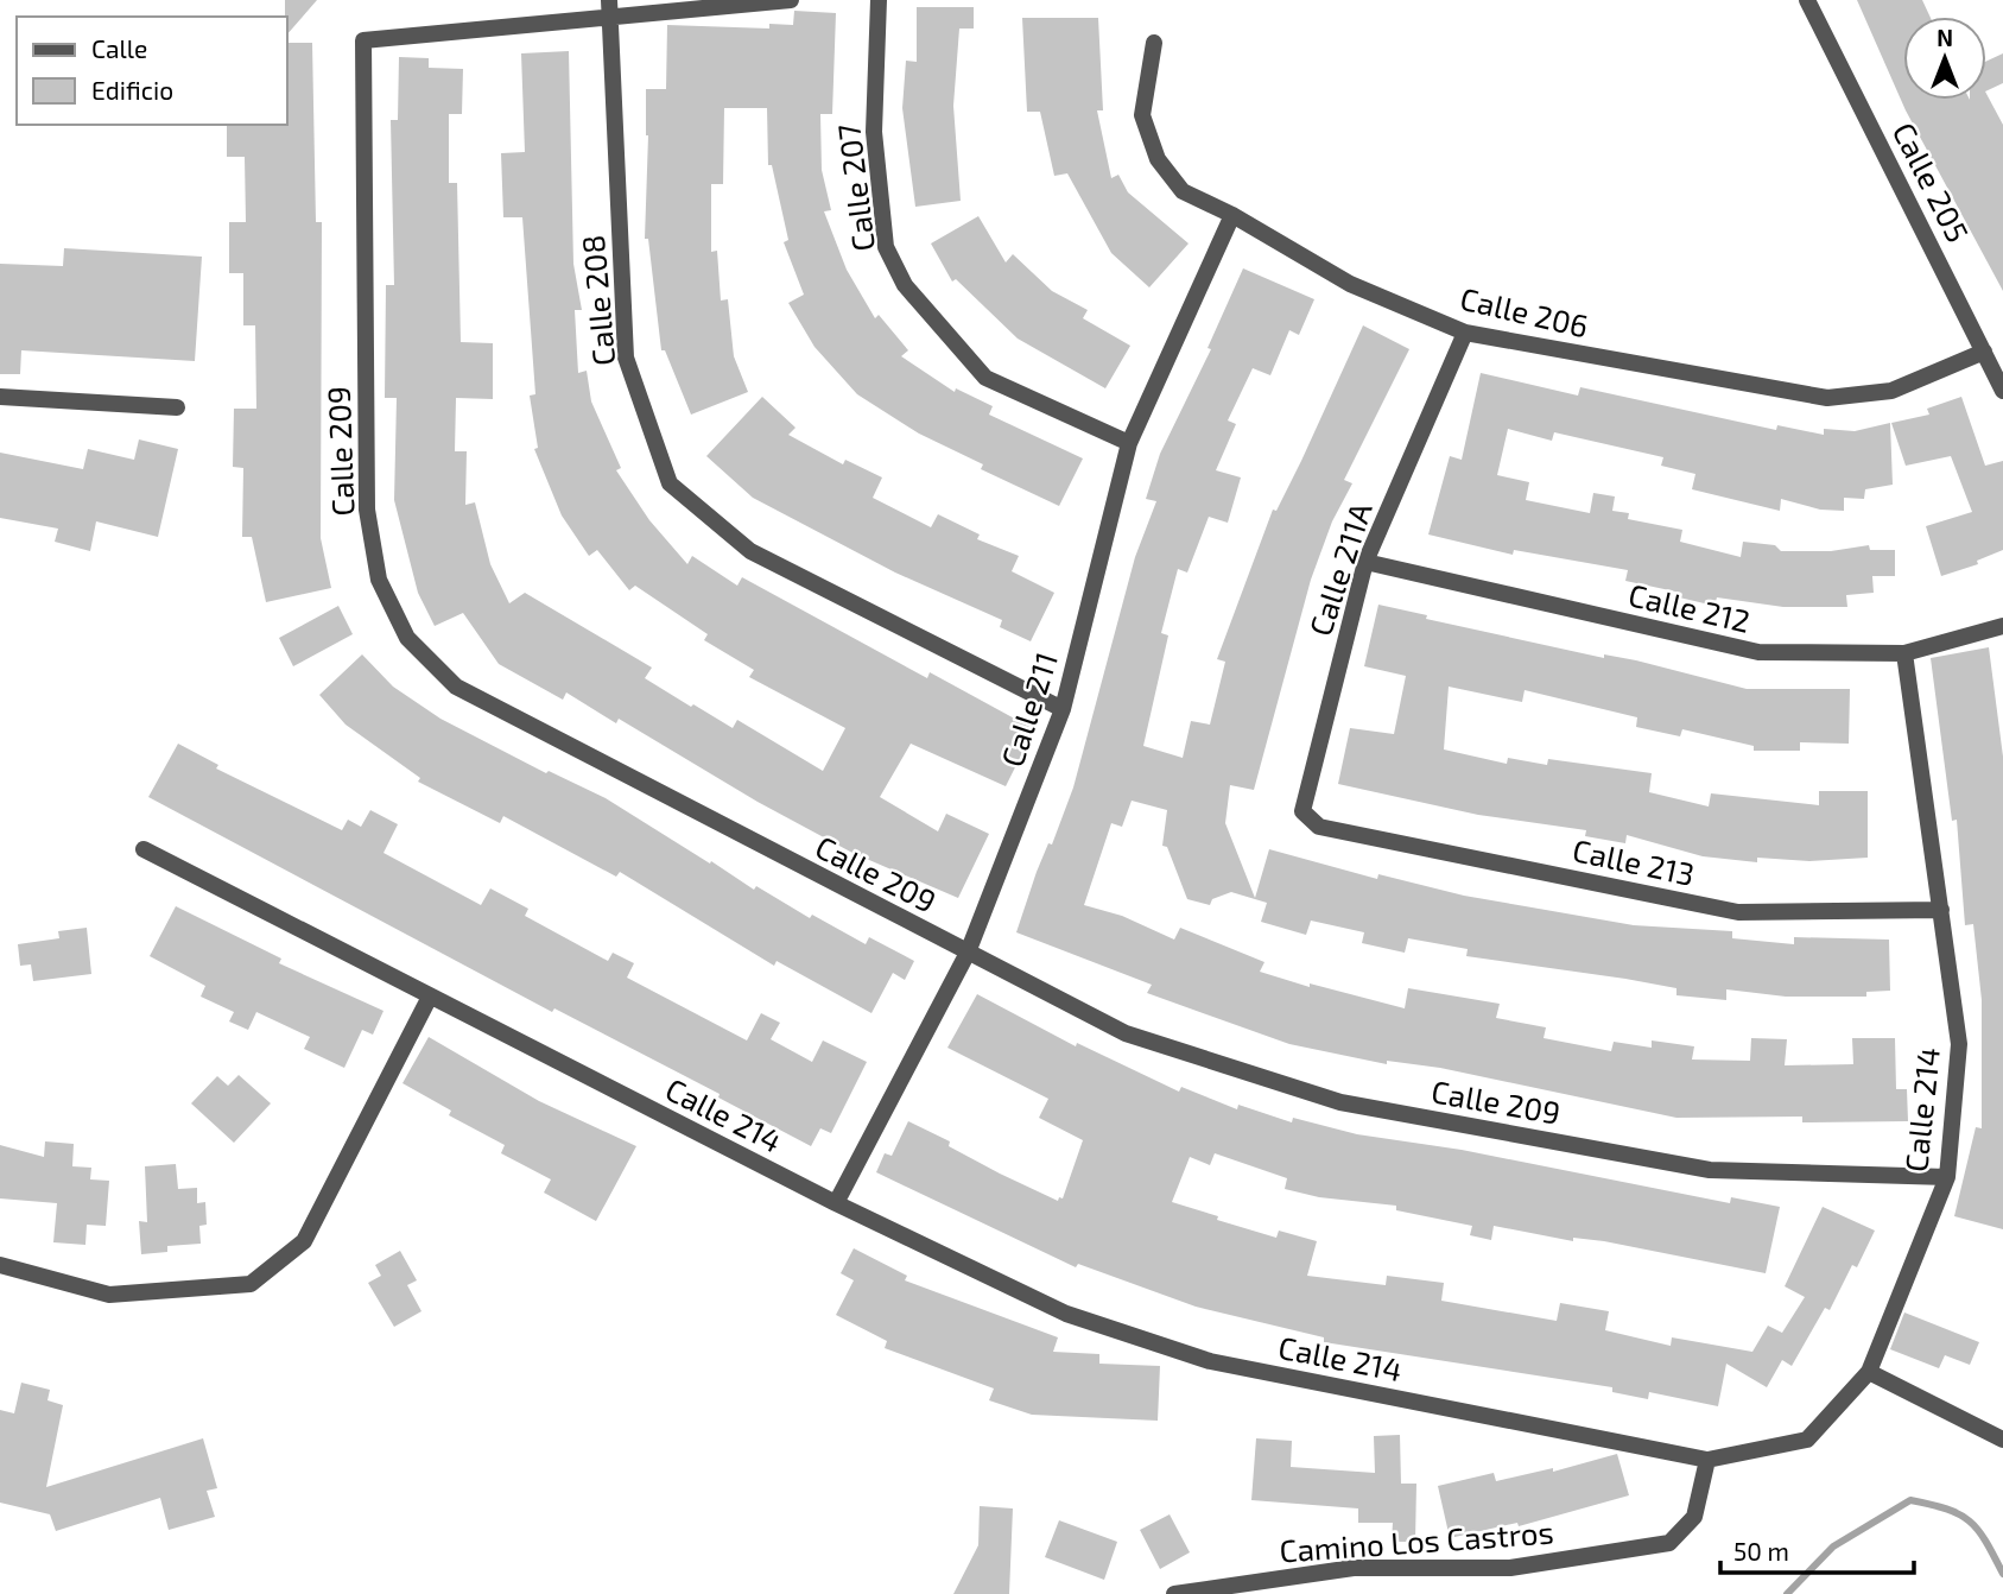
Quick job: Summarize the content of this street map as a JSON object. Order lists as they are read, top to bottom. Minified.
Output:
{"streets":{"street":["Calle 205","Calle 207","Calle 208","Calle 206","Calle 209","Calle 211A","Calle 212","Calle 211","Calle 213","Calle 214","Camino Los Castros"]},"crossings":[["Calle 205","Calle 206"],["Calle 207","Calle 211"],["Calle 208","Calle 209"],["Calle 208","Calle 211"],["Calle 206","Calle 211A"],["Calle 206","Calle 211"],["Calle 209","Calle 211"],["Calle 209","Calle 214"],["Calle 211A","Calle 212"],["Calle 211A","Calle 213"],["Calle 212","Calle 214"],["Calle 211","Calle 214"],["Calle 213","Calle 214"],["Calle 214","Camino Los Castros"]],"legend":["Calle","Edificio"],"scale_bar":"50 m","north":"top"}
